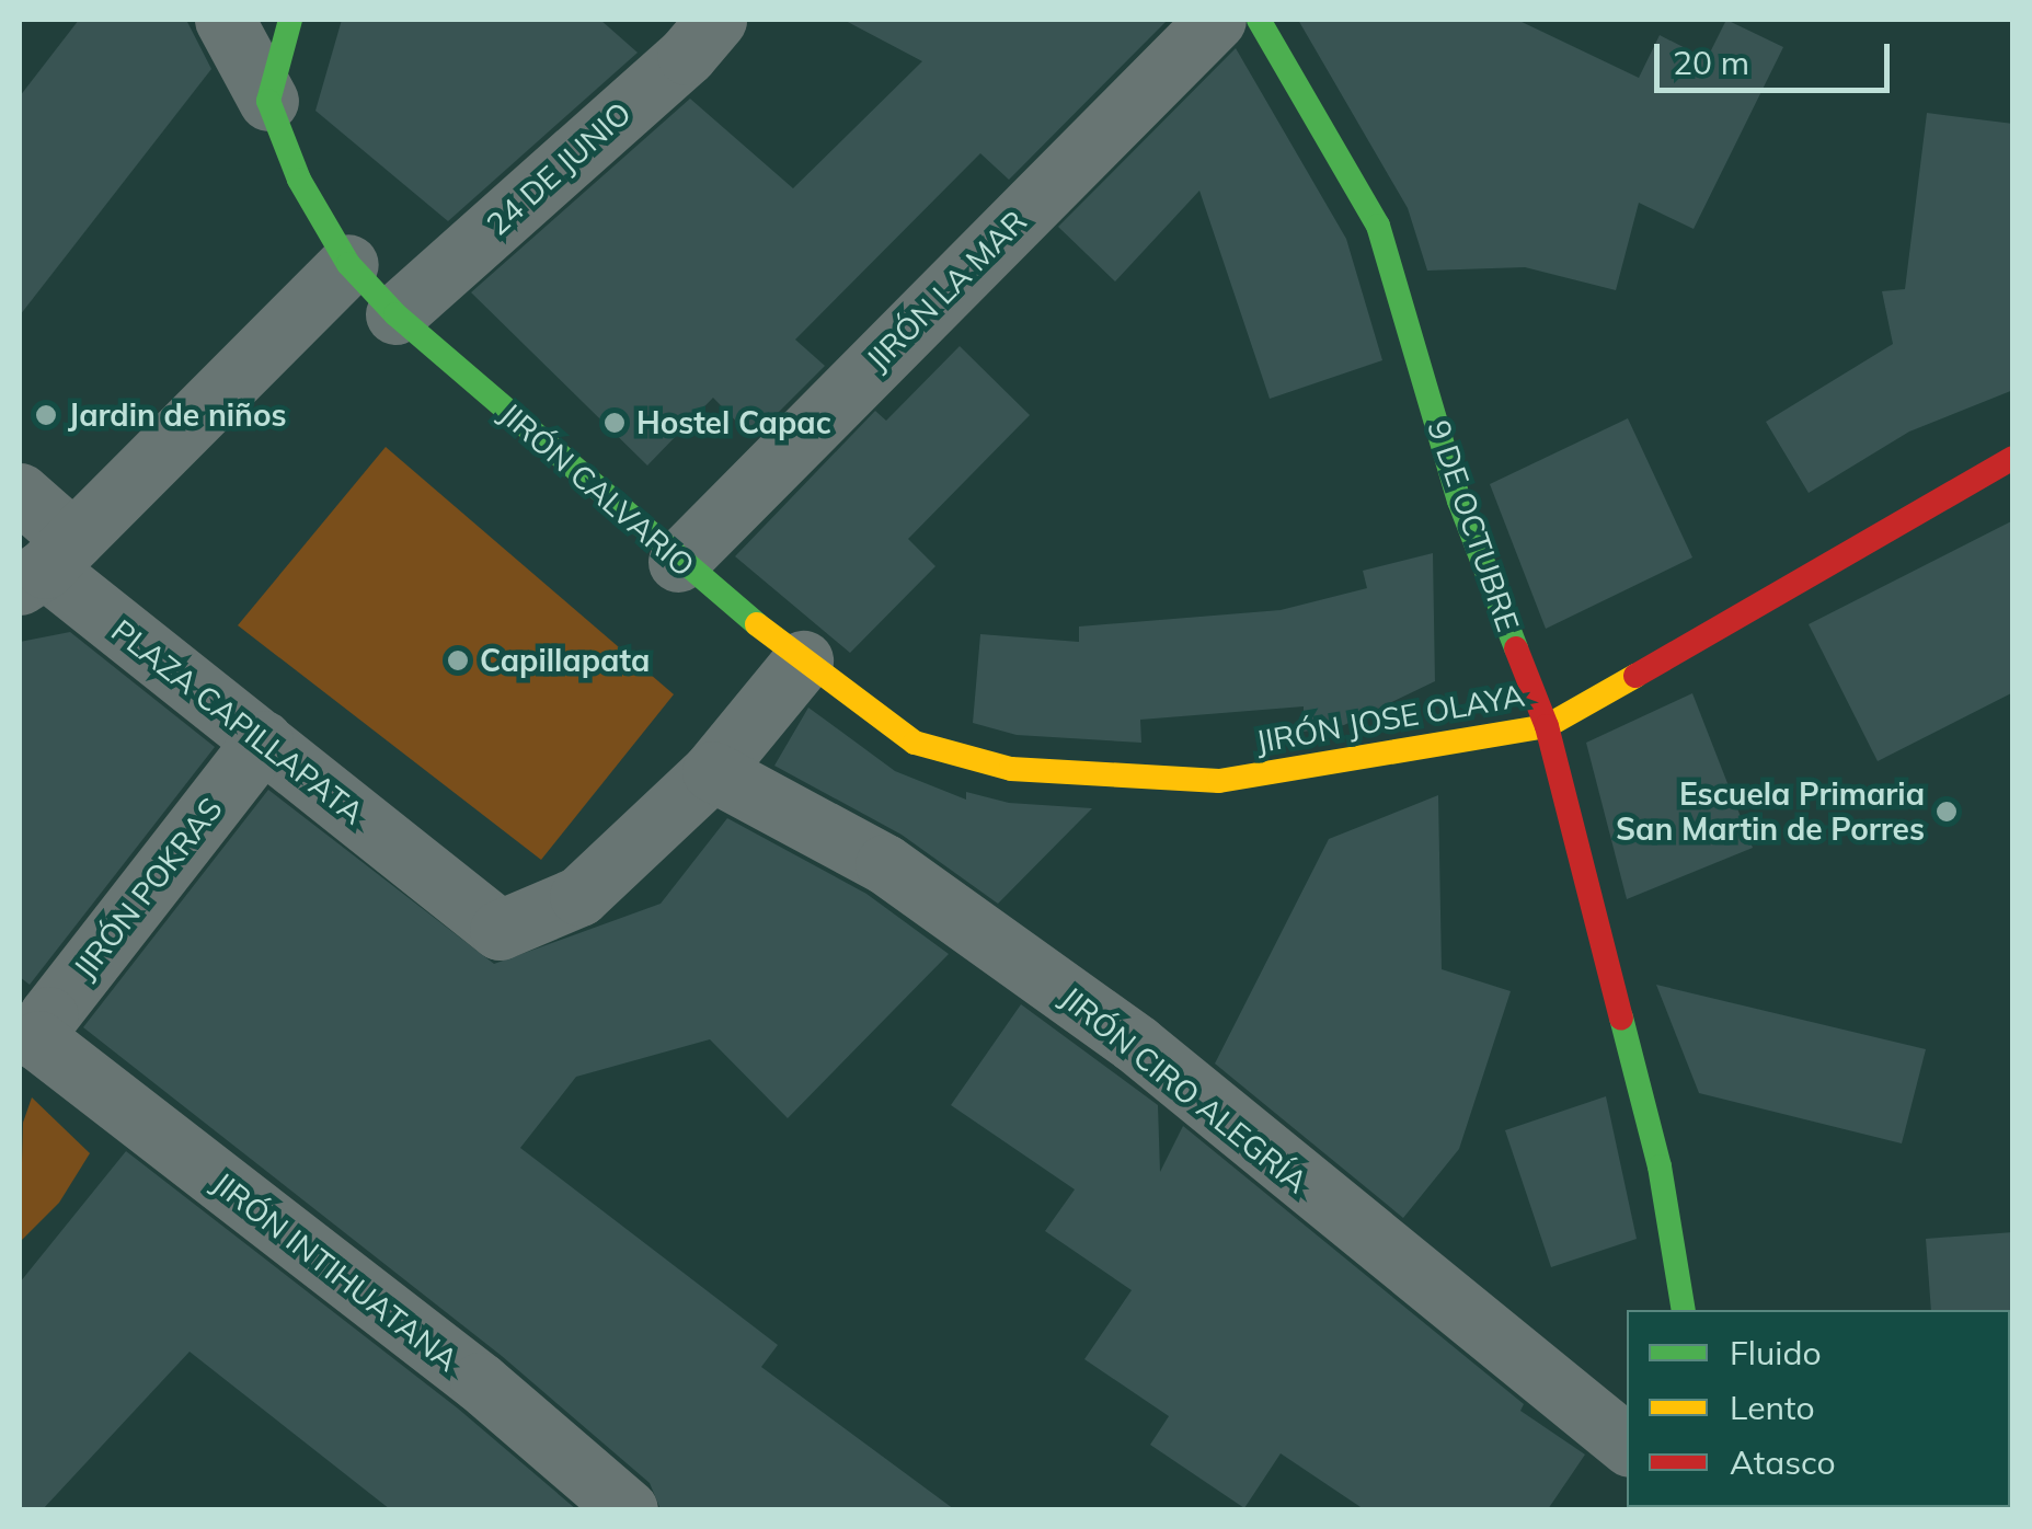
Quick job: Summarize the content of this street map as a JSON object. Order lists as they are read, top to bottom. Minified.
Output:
{"streets":{"street":["24 DE JUNIO","JIRÓN LA MAR","JIRÓN CALVARIO","9 DE OCTUBRE","JIRÓN JOSE OLAYA","PLAZA CAPILLAPATA","JIRÓN POKRAS","JIRÓN CIRO ALEGRÍA","JIRÓN INTIHUATANA"]},"crossings":[["24 DE JUNIO","JIRÓN CALVARIO"],["JIRÓN LA MAR","JIRÓN CALVARIO"],["JIRÓN CALVARIO","JIRÓN JOSE OLAYA"],["JIRÓN CALVARIO","PLAZA CAPILLAPATA"],["9 DE OCTUBRE","JIRÓN JOSE OLAYA"],["JIRÓN JOSE OLAYA","PLAZA CAPILLAPATA"],["PLAZA CAPILLAPATA","JIRÓN POKRAS"],["PLAZA CAPILLAPATA","JIRÓN CIRO ALEGRÍA"],["JIRÓN POKRAS","JIRÓN INTIHUATANA"]],"places":["Jardin de niños","Hostel Capac","Capillapata","Escuela Primaria San Martin de Porres"],"legend":["Fluido","Lento","Atasco"],"scale_bar":"20 m"}
